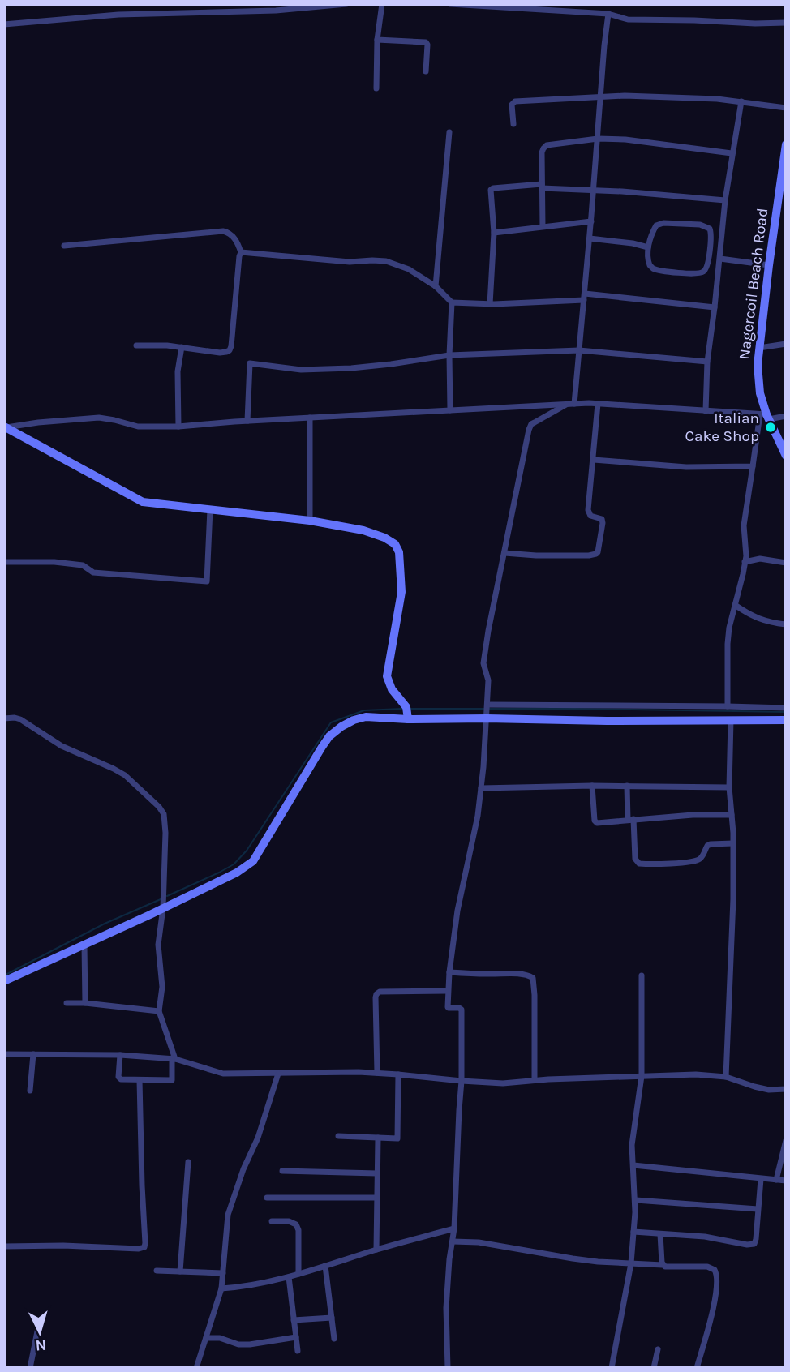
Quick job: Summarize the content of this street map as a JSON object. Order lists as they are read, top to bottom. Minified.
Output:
{"streets":{"street":["Nagercoil Beach Road"]},"places":["Italian Cake Shop"],"north":"bottom"}
